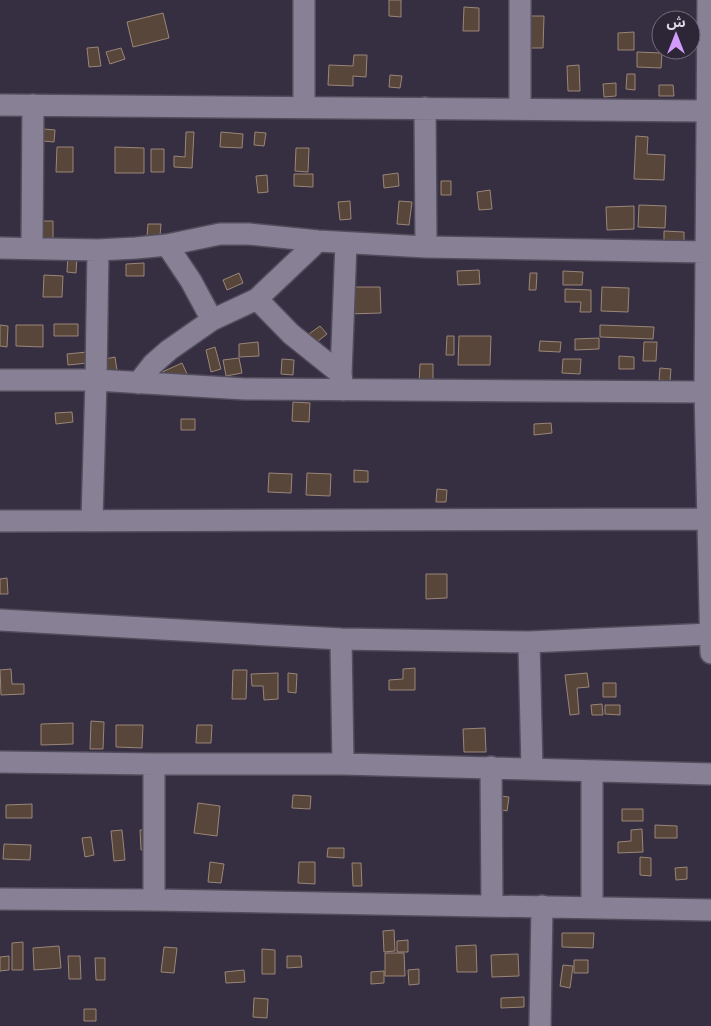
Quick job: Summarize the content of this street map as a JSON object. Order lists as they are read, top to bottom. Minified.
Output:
{"north":"top"}
